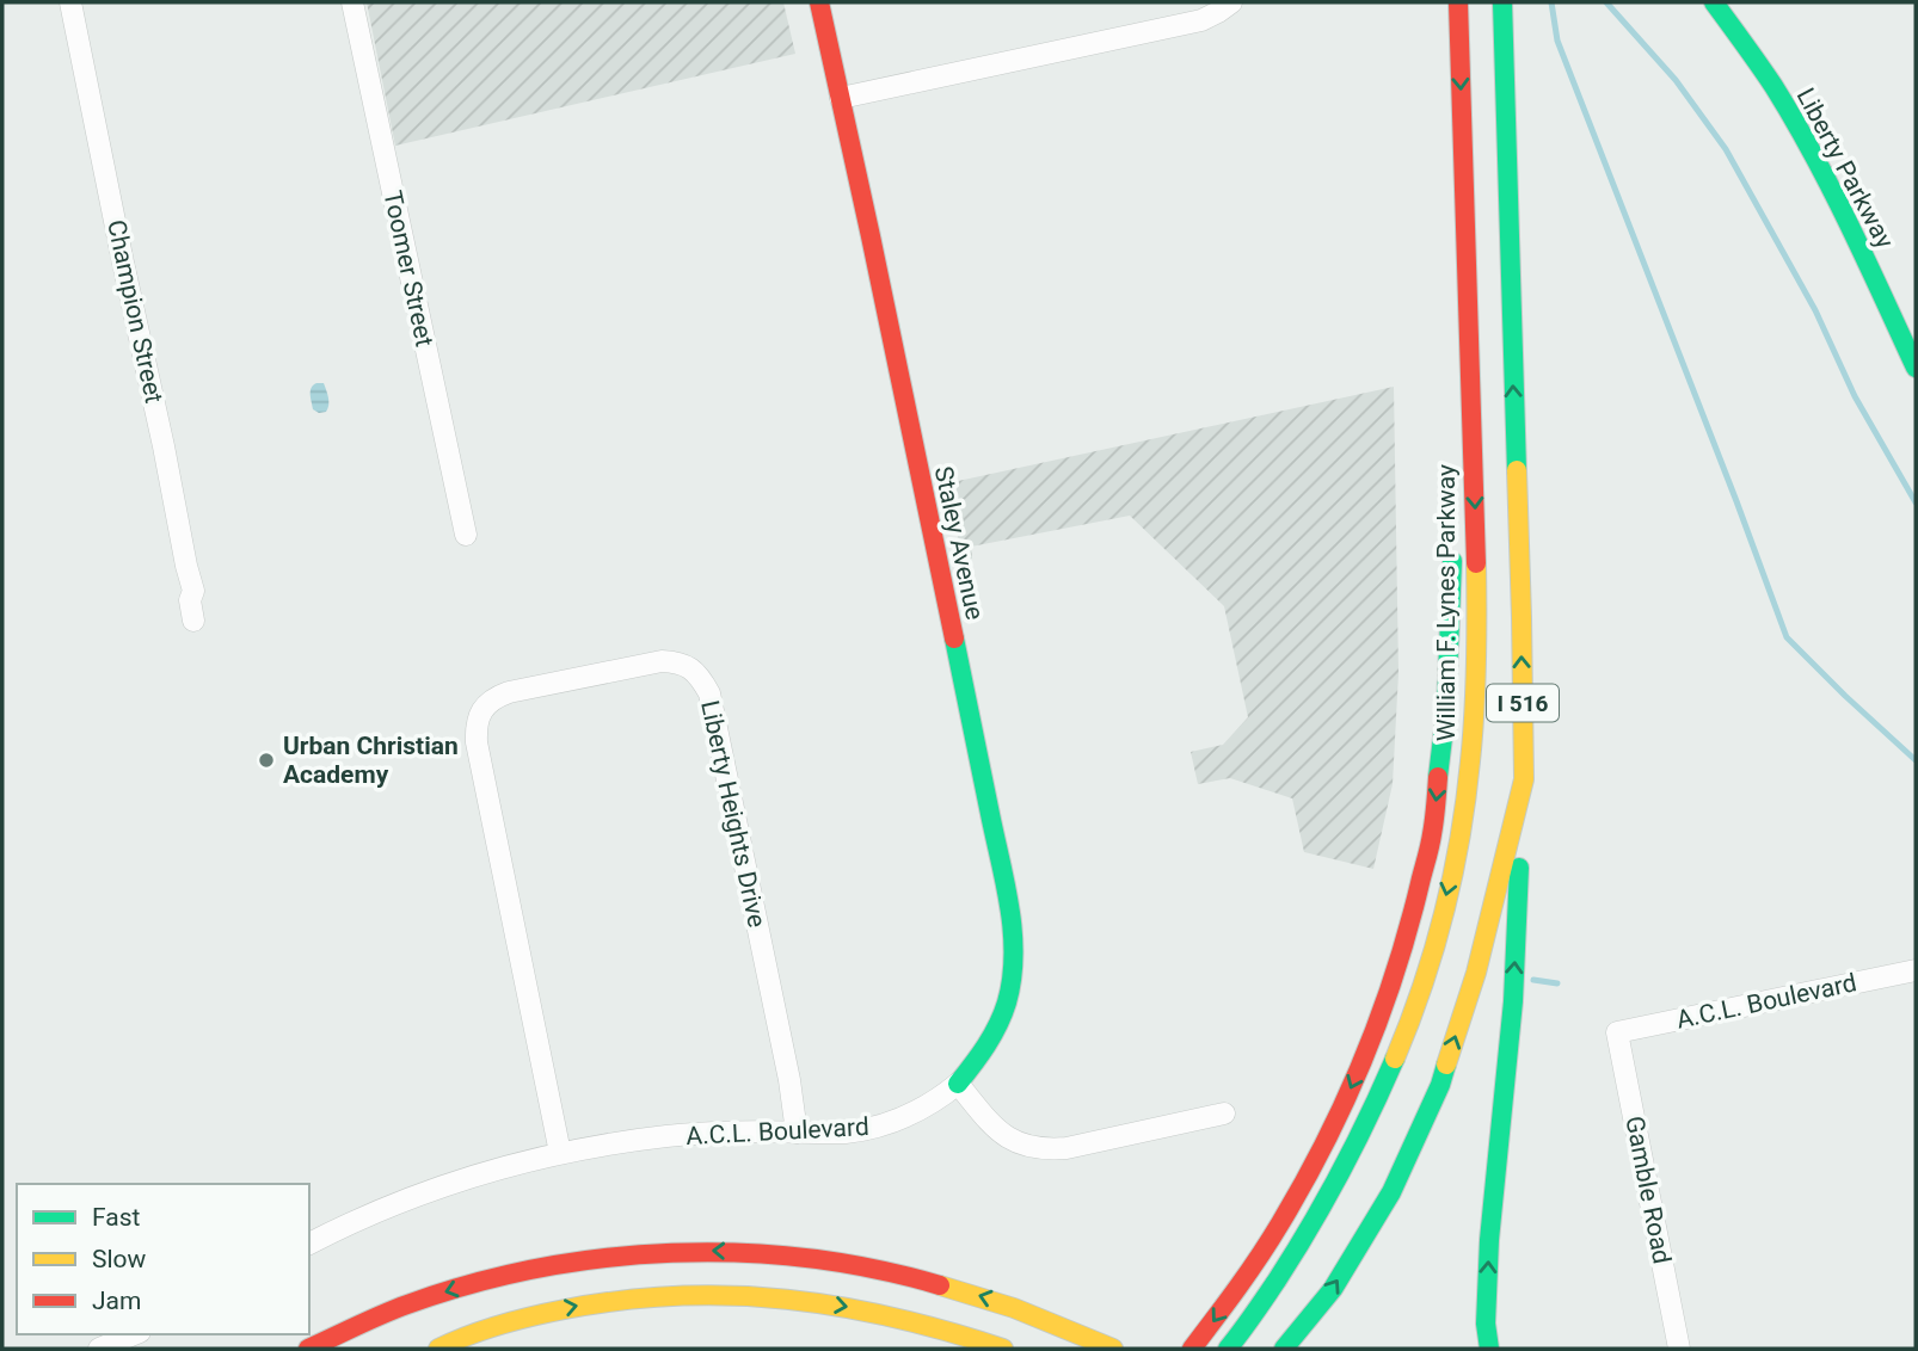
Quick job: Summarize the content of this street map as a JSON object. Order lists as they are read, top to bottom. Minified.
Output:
{"streets":{"main road":["Liberty Parkway","Staley Avenue","William F. Lynes Parkway","I 516"],"street":["Toomer Street","Champion Street","Liberty Heights Drive","A.C.L. Boulevard","Gamble Road"]},"crossings":[["Staley Avenue","A.C.L. Boulevard"],["Liberty Heights Drive","A.C.L. Boulevard"],["A.C.L. Boulevard","Gamble Road"]],"places":["Urban Christian Academy"],"legend":["Fast","Slow","Jam"]}
